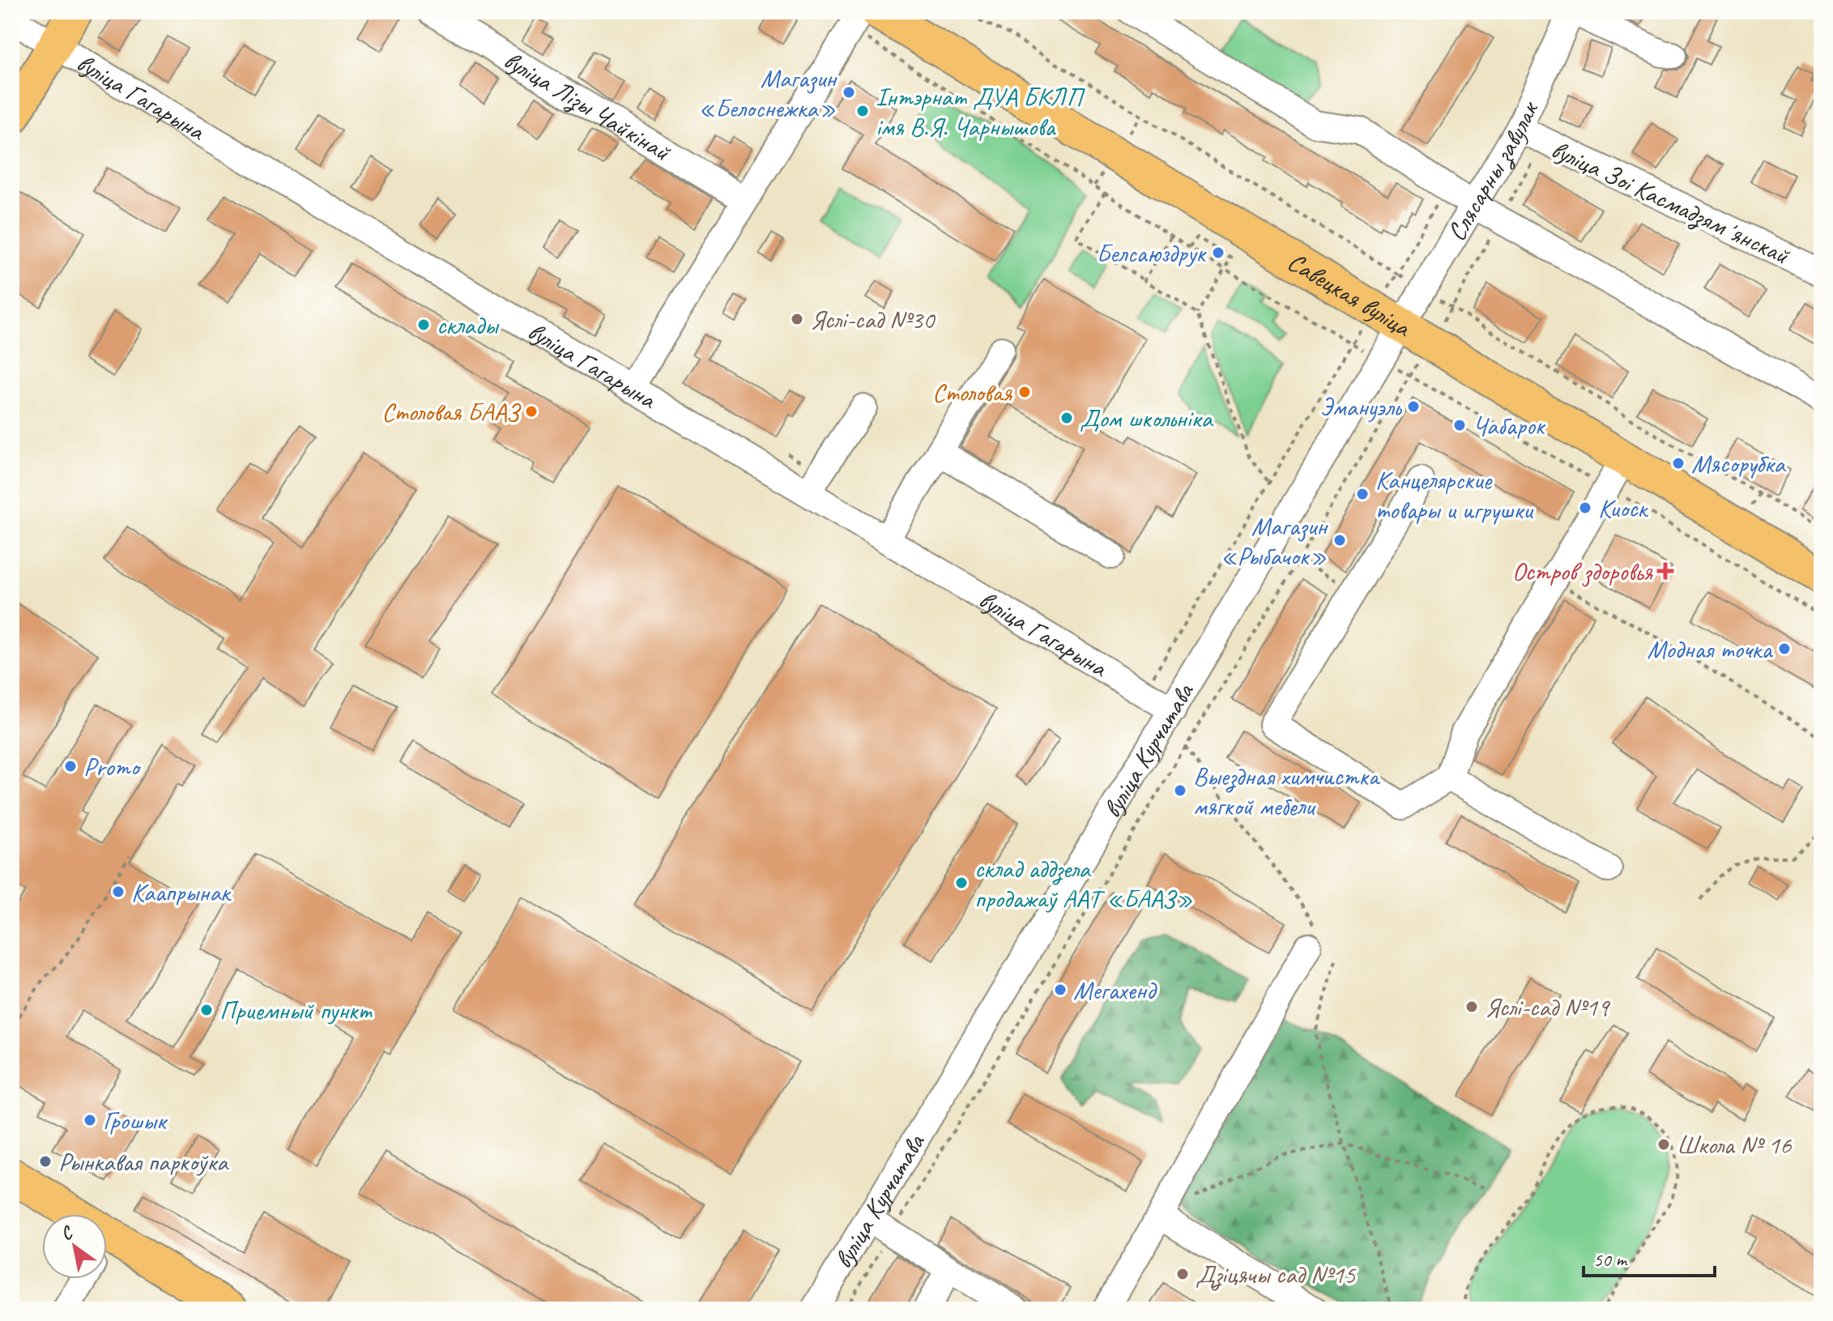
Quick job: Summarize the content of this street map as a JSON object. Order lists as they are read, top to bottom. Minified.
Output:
{"streets":{"main road":["Савецкая вуліца"],"street":["вуліца Гагарына","вуліца Лізы Чайкінай","Слясарны завулак","вуліца Зоі Касмадзямʼянскай","вуліца Курчатава"]},"crossings":[["вуліца Гагарына","вуліца Курчатава"],["Слясарны завулак","вуліца Зоі Касмадзямʼянскай"],["Слясарны завулак","Савецкая вуліца"],["Слясарны завулак","вуліца Курчатава"],["Савецкая вуліца","вуліца Курчатава"]],"places":{"other":["Магазин «Белоснежка»","Інтэрнат ДУА БКЛП імя В.Я. Чарнышова","Белсаюздрук","Яслі-сад №30","склады","Столовая","Эмануэль","Столовая БААЗ","Дом школьніка","Чабарок","Мясорубка","Канцелярские товары и игрушки","Киоск","Магазин «Рыбачок»","Модная точка","Promo","Выездная химчистка мягкой мебели","склад аддзела продажаў ААТ «БААЗ»","Каапрынак","Мегахенд","Яслі-сад №19","Приемный пункт","Грошык","Школа № 16","Рынкавая паркоўка","Дзіцячы сад №15"],"health":["Остров здоровья"]},"scale_bar":"50 m","north":"top left"}
